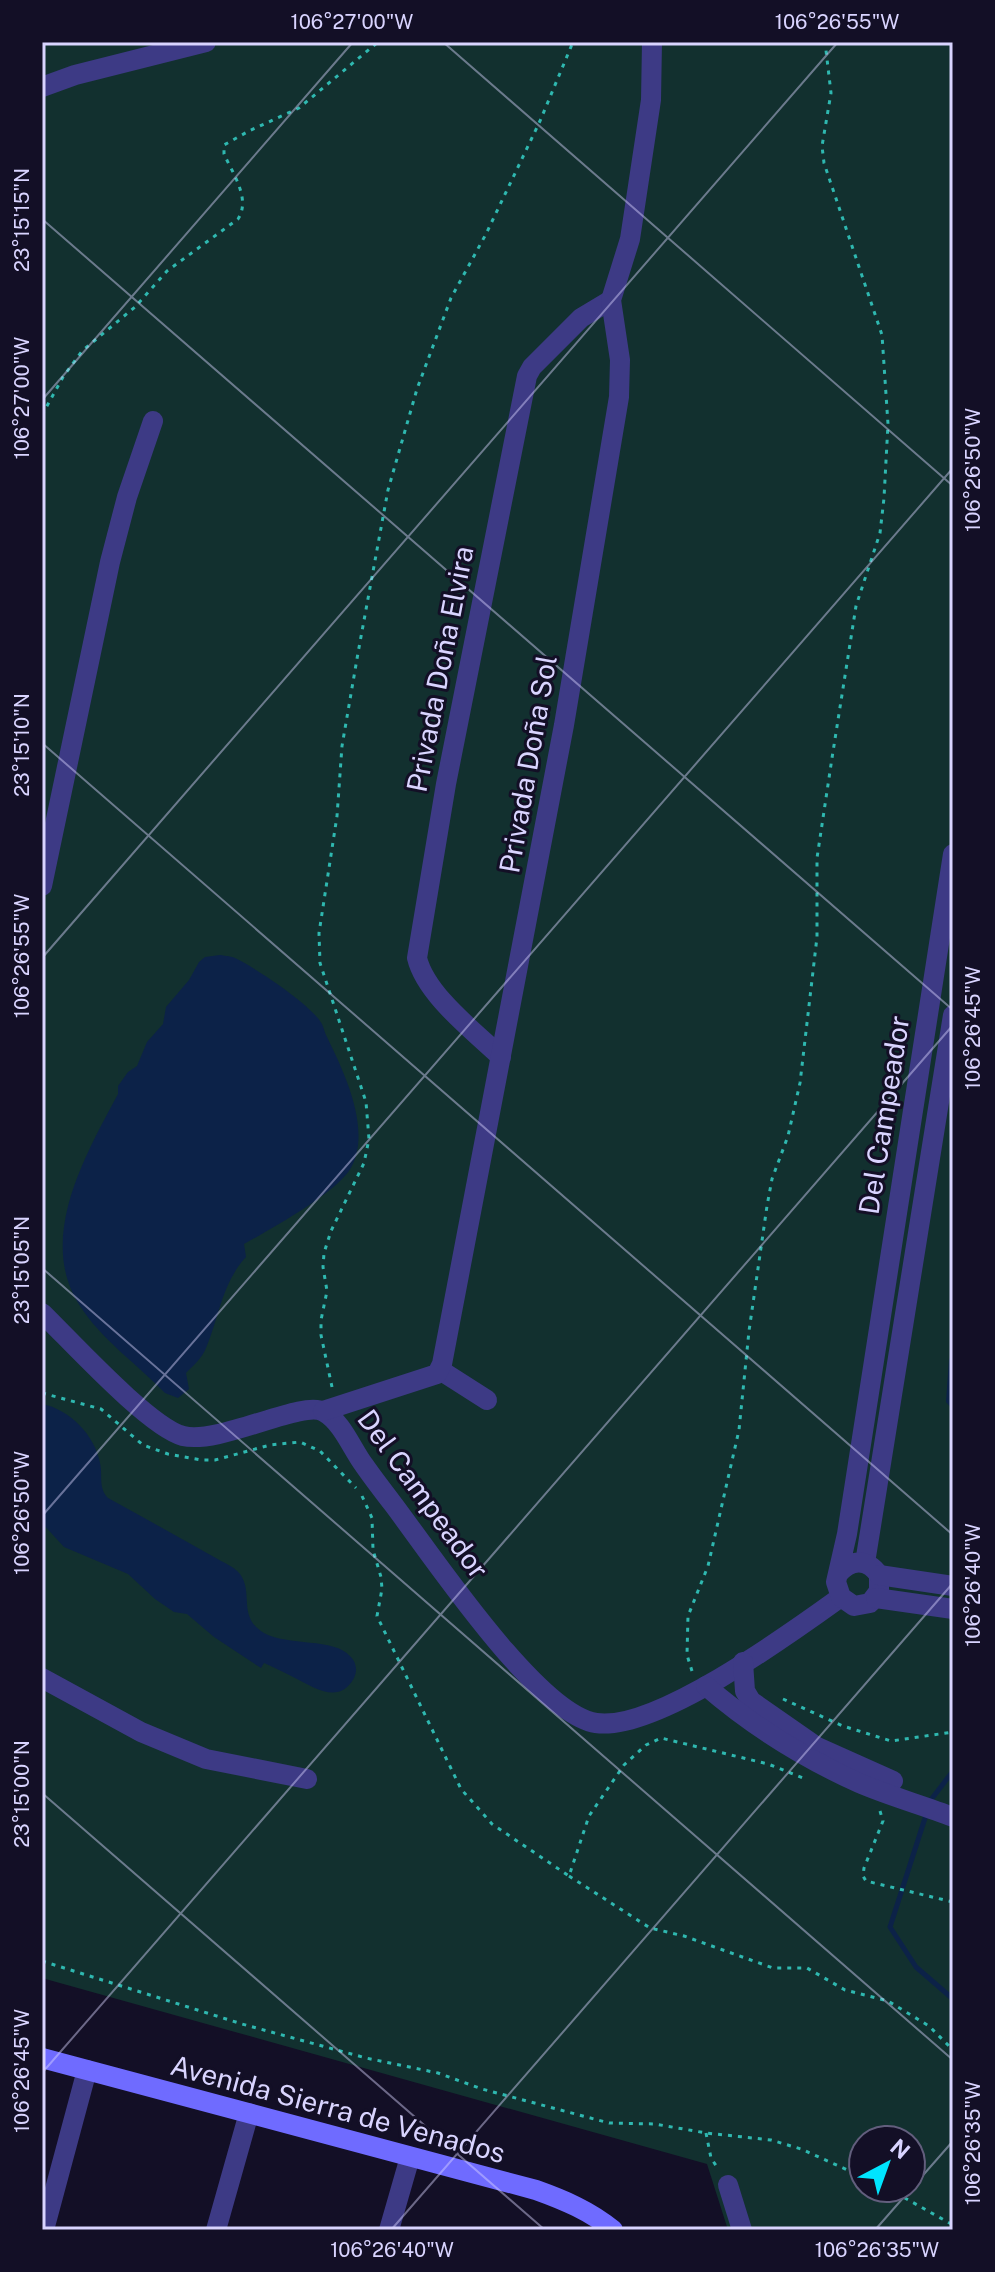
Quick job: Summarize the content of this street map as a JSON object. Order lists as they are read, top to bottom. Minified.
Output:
{"streets":{"street":["Privada Doña Elvira","Privada Doña Sol","Del Campeador","Avenida Sierra de Venados"]},"crossings":[["Privada Doña Elvira","Privada Doña Sol"]],"north":"top right","coordinates":["106°27'00\"W","106°26'55\"W","23°15'15\"N","106°26'50\"W","23°15'10\"N","106°26'45\"W","23°15'05\"N","106°26'40\"W","23°15'00\"N","106°26'35\"W"]}
